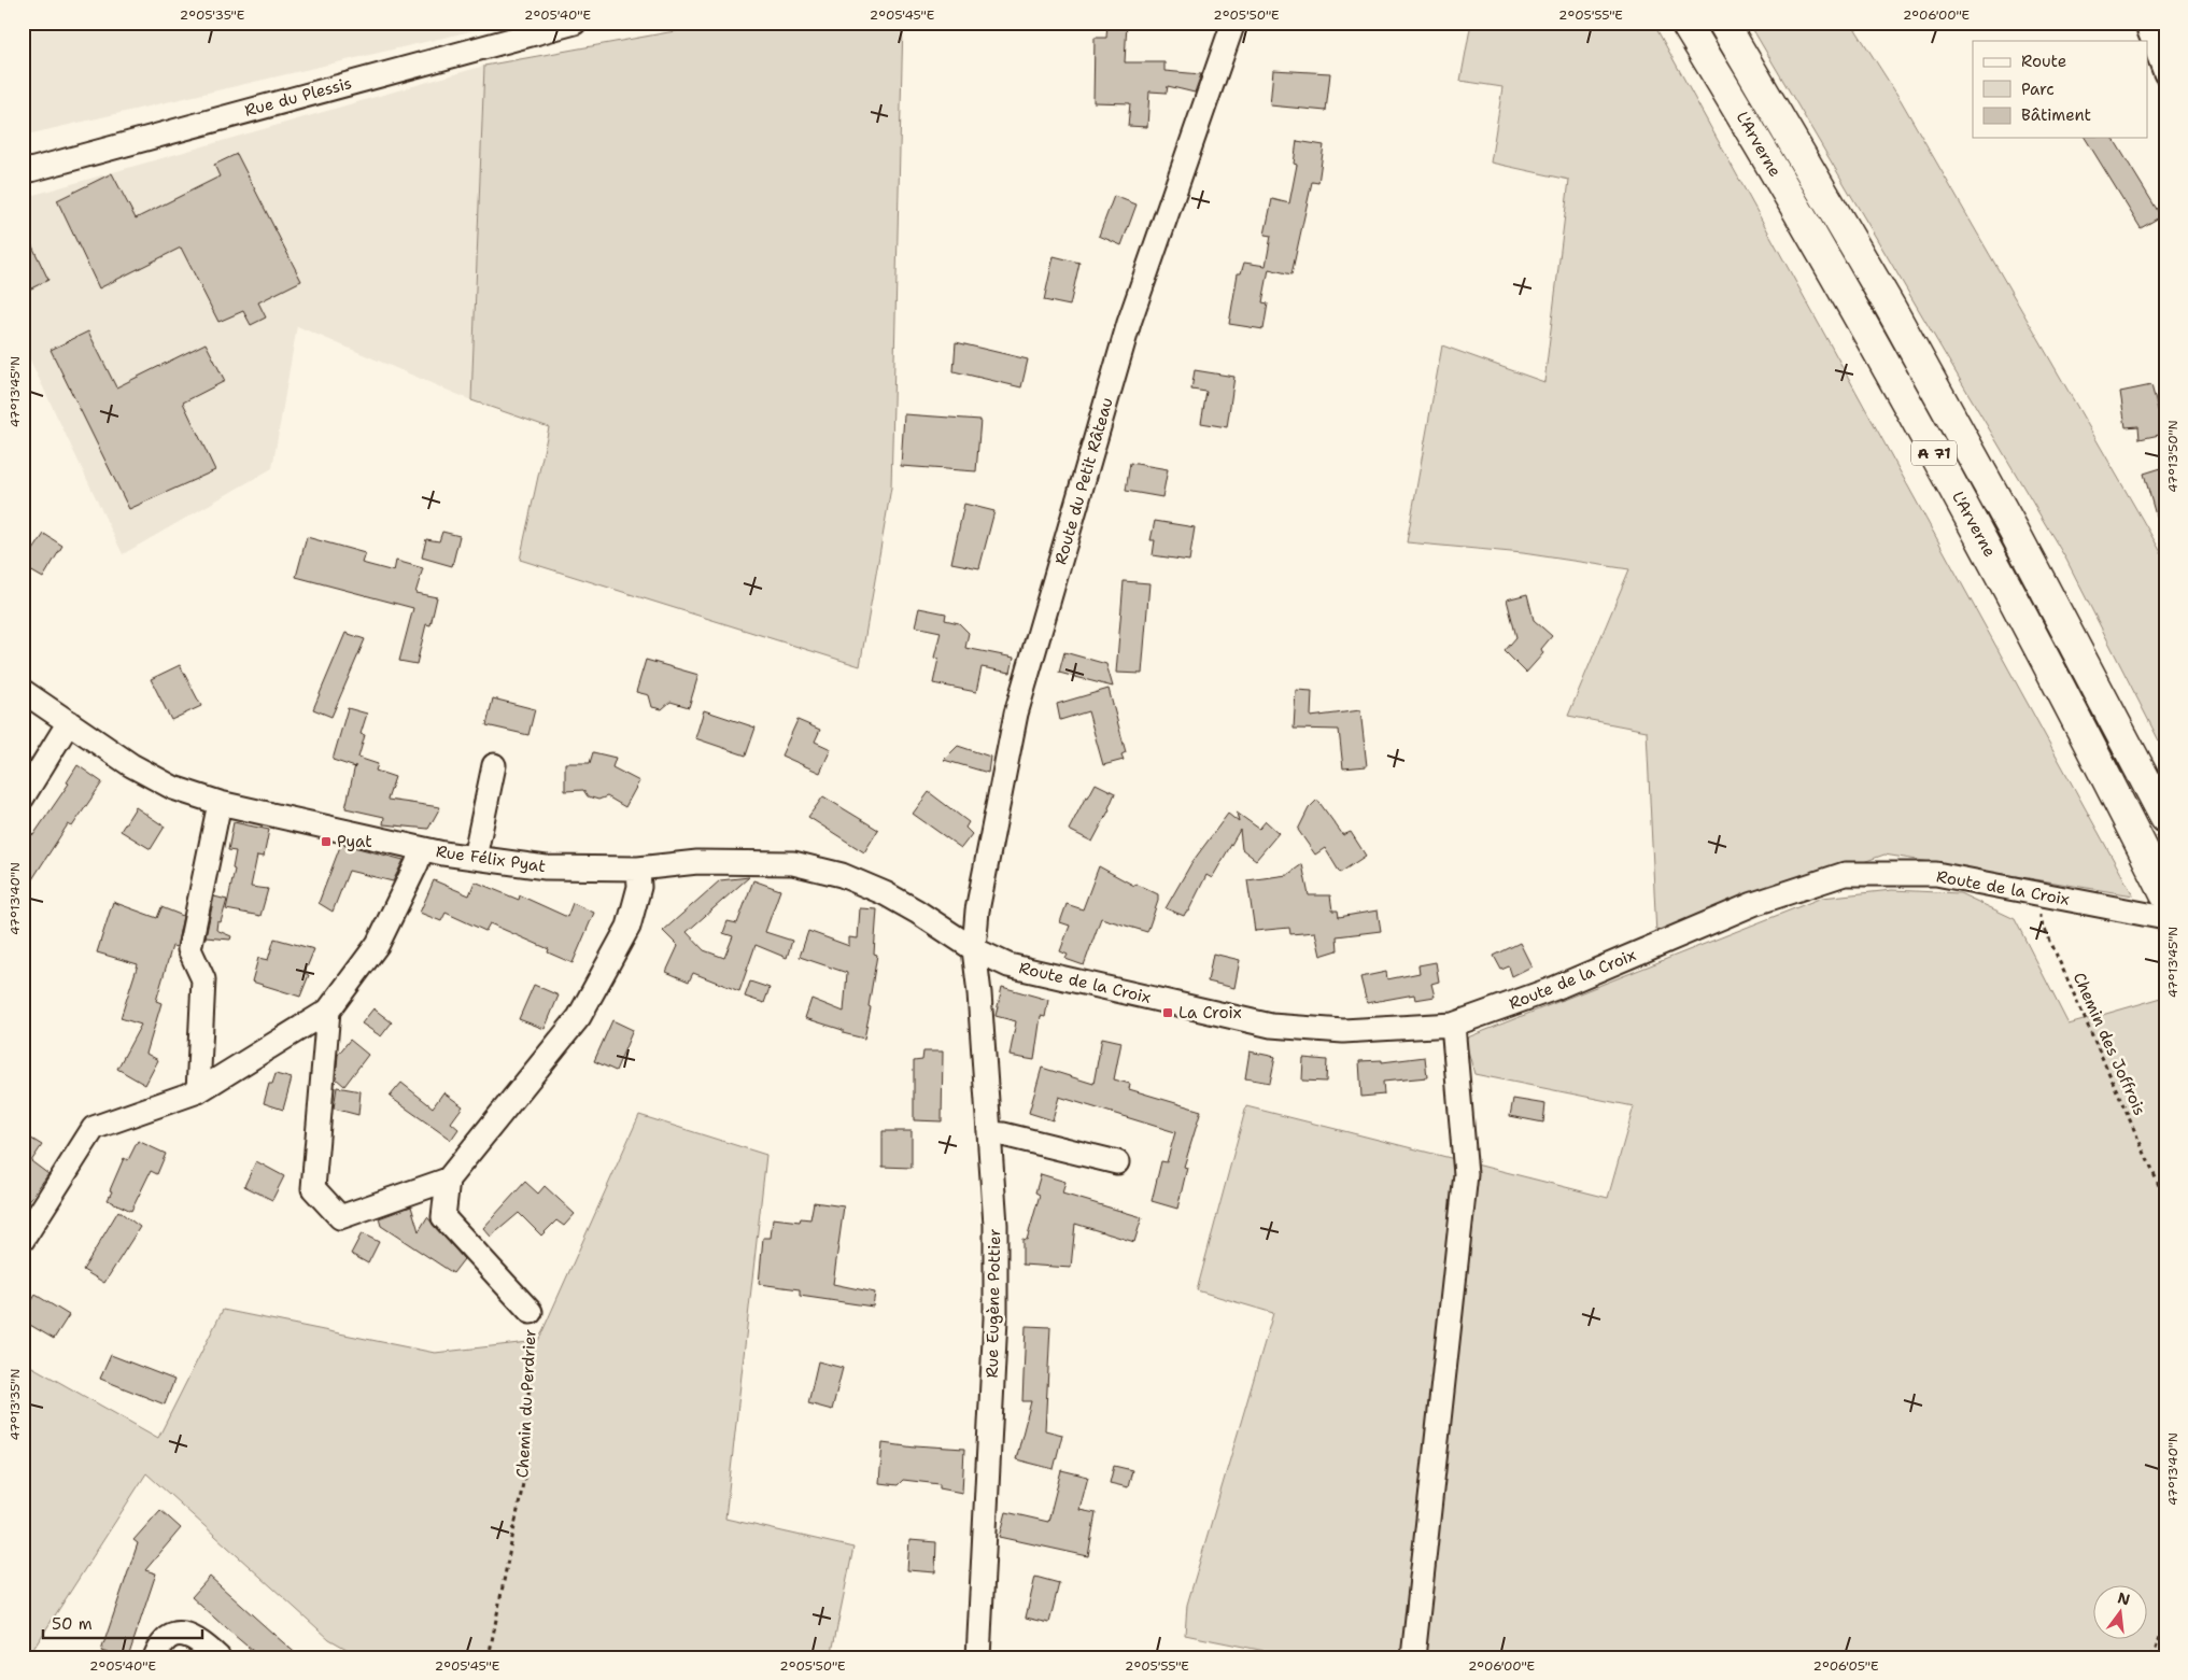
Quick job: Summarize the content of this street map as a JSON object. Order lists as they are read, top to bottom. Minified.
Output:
{"streets":{"highway":["L'Arverne","A 71"],"street":["Rue du Plessis","Route du Petit Râteau","Rue Félix Pyat","Route de la Croix","Rue Eugène Pottier","Chemin du Perdrier"],"path":["Chemin des Joffrois"]},"crossings":[["Route du Petit Râteau","Rue Félix Pyat"],["Route du Petit Râteau","Route de la Croix"],["Route du Petit Râteau","Rue Eugène Pottier"],["Rue Félix Pyat","Route de la Croix"],["Rue Félix Pyat","Rue Eugène Pottier"],["Route de la Croix","Chemin des Joffrois"],["Route de la Croix","Rue Eugène Pottier"]],"places":{"transit":["Pyat","La Croix"]},"legend":["Route","Parc","Bâtiment"],"scale_bar":"50 m","north":"top","coordinates":["2°05'35\"E","2°05'40\"E","2°05'45\"E","2°05'50\"E","2°05'55\"E","2°06'00\"E","47°13'45\"N","47°13'50\"N","47°13'40\"N","47°13'35\"N","2°06'05\"E"]}
